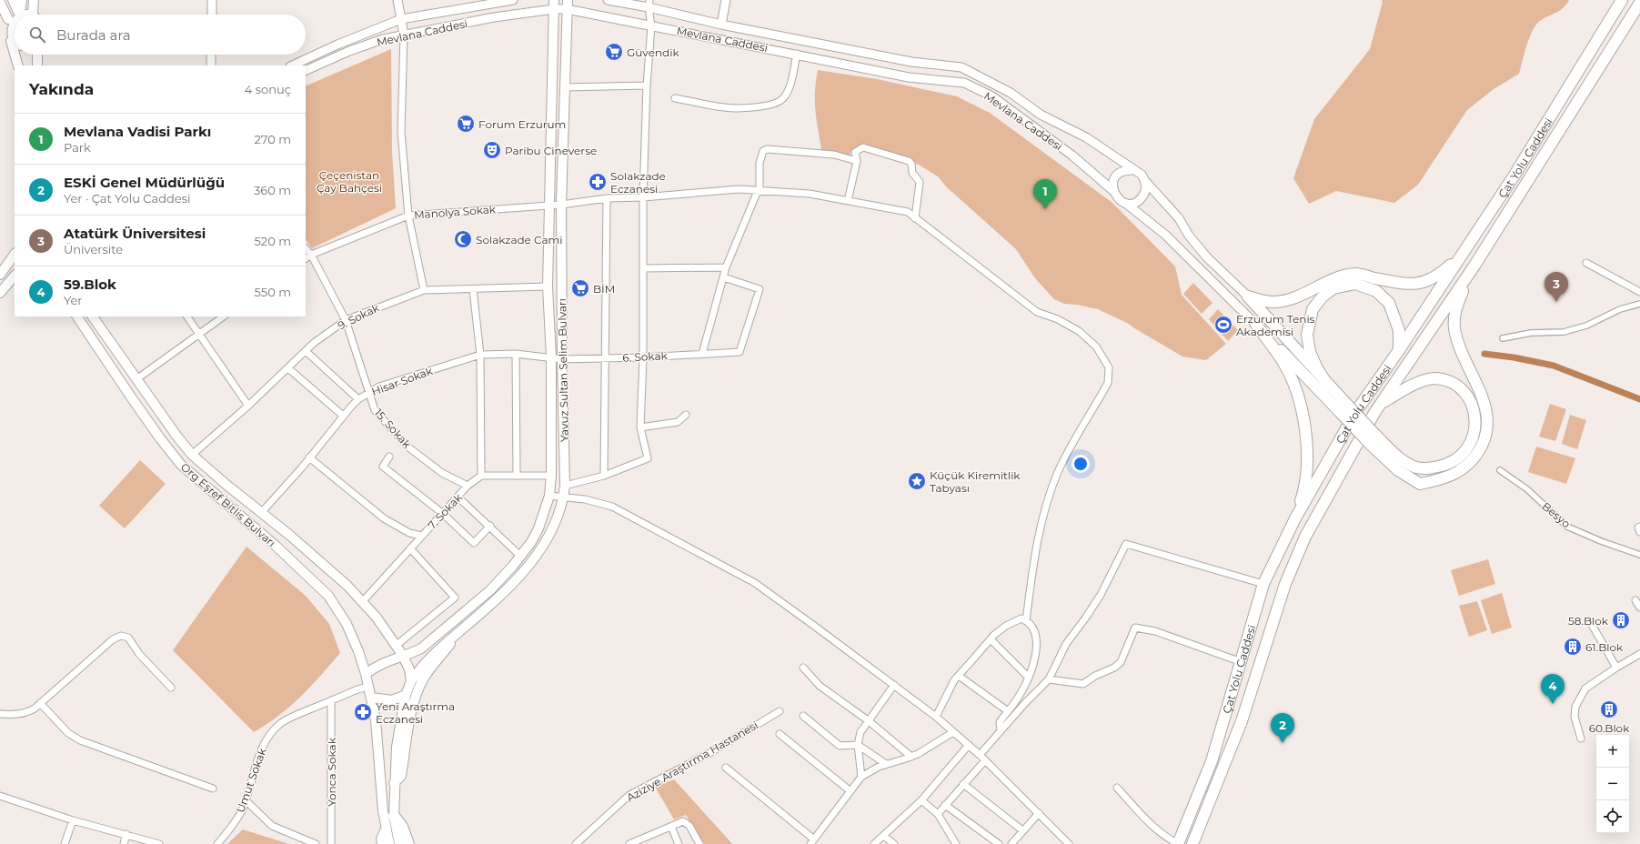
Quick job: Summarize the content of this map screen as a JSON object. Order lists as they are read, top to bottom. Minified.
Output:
{"streets":{"highway":["Çat Yolu Caddesi"],"main road":["Yavuz Sultan Selim Bulvarı","Org Eşref Bitlis Bulvarı"],"street":["Mevlana Caddesi","Manolya Sokak","9. Sokak","6. Sokak","Hisar Sokak","15. Sokak","7. Sokak","Besyo","Aziziye Araştırma Hastanesi","Yonca Sokak","Umut Sokak"]},"crossings":[["Mevlana Caddesi","Yavuz Sultan Selim Bulvarı"],["Manolya Sokak","Yavuz Sultan Selim Bulvarı"],["Manolya Sokak","15. Sokak"],["9. Sokak","Yavuz Sultan Selim Bulvarı"],["9. Sokak","15. Sokak"],["6. Sokak","Yavuz Sultan Selim Bulvarı"],["6. Sokak","Hisar Sokak"],["Yavuz Sultan Selim Bulvarı","Hisar Sokak"],["Yavuz Sultan Selim Bulvarı","Org Eşref Bitlis Bulvarı"],["Yavuz Sultan Selim Bulvarı","Umut Sokak"],["Hisar Sokak","15. Sokak"],["15. Sokak","7. Sokak"],["Org Eşref Bitlis Bulvarı","Umut Sokak"],["Yonca Sokak","Umut Sokak"]],"parks":["Çeçenistan Çay Bahçesi"],"places":{"supermarket":["Güvendik","Forum Erzurum","BİM"],"theatre":["Paribu Cineverse"],"pharmacy":["Solakzade Eczanesi","Yeni Araştırma Eczanesi"],"mosque":["Solakzade Cami"],"sports":["Erzurum Tenis Akademisi"],"place":["Küçük Kiremitlik Tabyası"],"building":["58.Blok","61.Blok","60.Blok"]},"page":{"search":"Burada ara","heading":["Yakında","4 sonuç"],"list":[{"mark":"1","name":"Mevlana Vadisi Parkı","note":"Park","value":"270 m"},{"mark":"2","name":"ESKİ Genel Müdürlüğü","note":"Yer · Çat Yolu Caddesi","value":"360 m"},{"mark":"3","name":"Atatürk Üniversitesi","note":"Üniversite","value":"520 m"},{"mark":"4","name":"59.Blok","note":"Yer","value":"550 m"}],"pins":["1","3","4","2"],"map_buttons":["+","−"]}}
